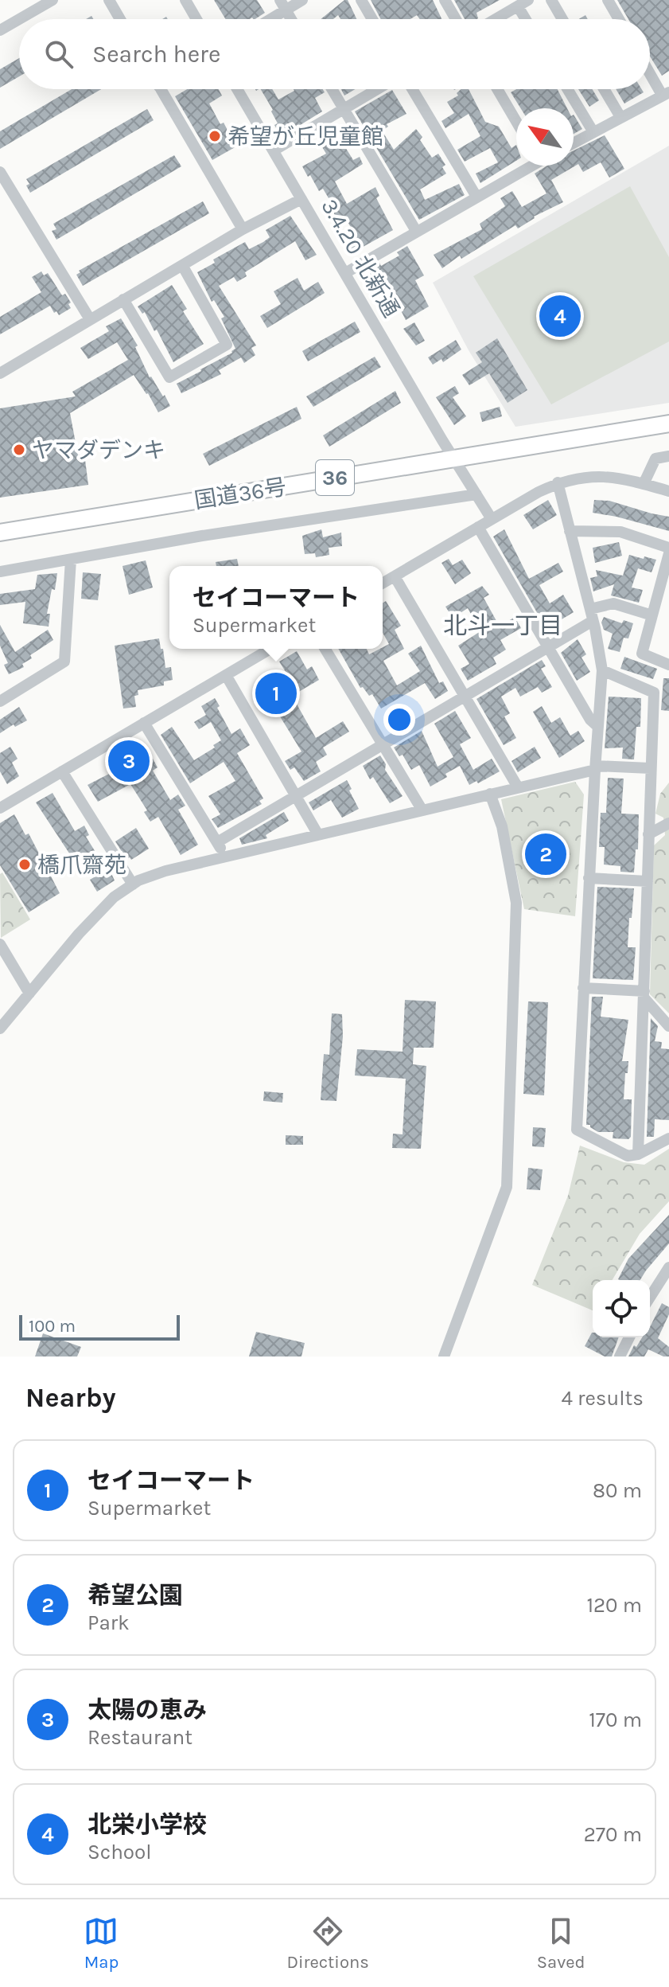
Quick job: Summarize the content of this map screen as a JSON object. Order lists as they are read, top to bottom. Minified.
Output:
{"streets":{"highway":["36","国道36号"],"street":["3.4.20 北新通"]},"crossings":[["3.4.20 北新通","国道36号"]],"districts":["北斗一丁目"],"places":["希望が丘児童館","ヤマダデンキ","橋爪齋苑"],"scale_bar":"100 m","north":"top left","page":{"search":"Search here","pins":["4","1","3","2"],"popup":["セイコーマート","Supermarket"],"scale":"100 m","heading":["Nearby","4 results"],"list":[{"mark":"1","name":"セイコーマート","note":"Supermarket","value":"80 m"},{"mark":"2","name":"希望公園","note":"Park","value":"120 m"},{"mark":"3","name":"太陽の恵み","note":"Restaurant","value":"170 m"},{"mark":"4","name":"北栄小学校","note":"School","value":"270 m"}],"nav":["Map","Directions","Saved"]}}
